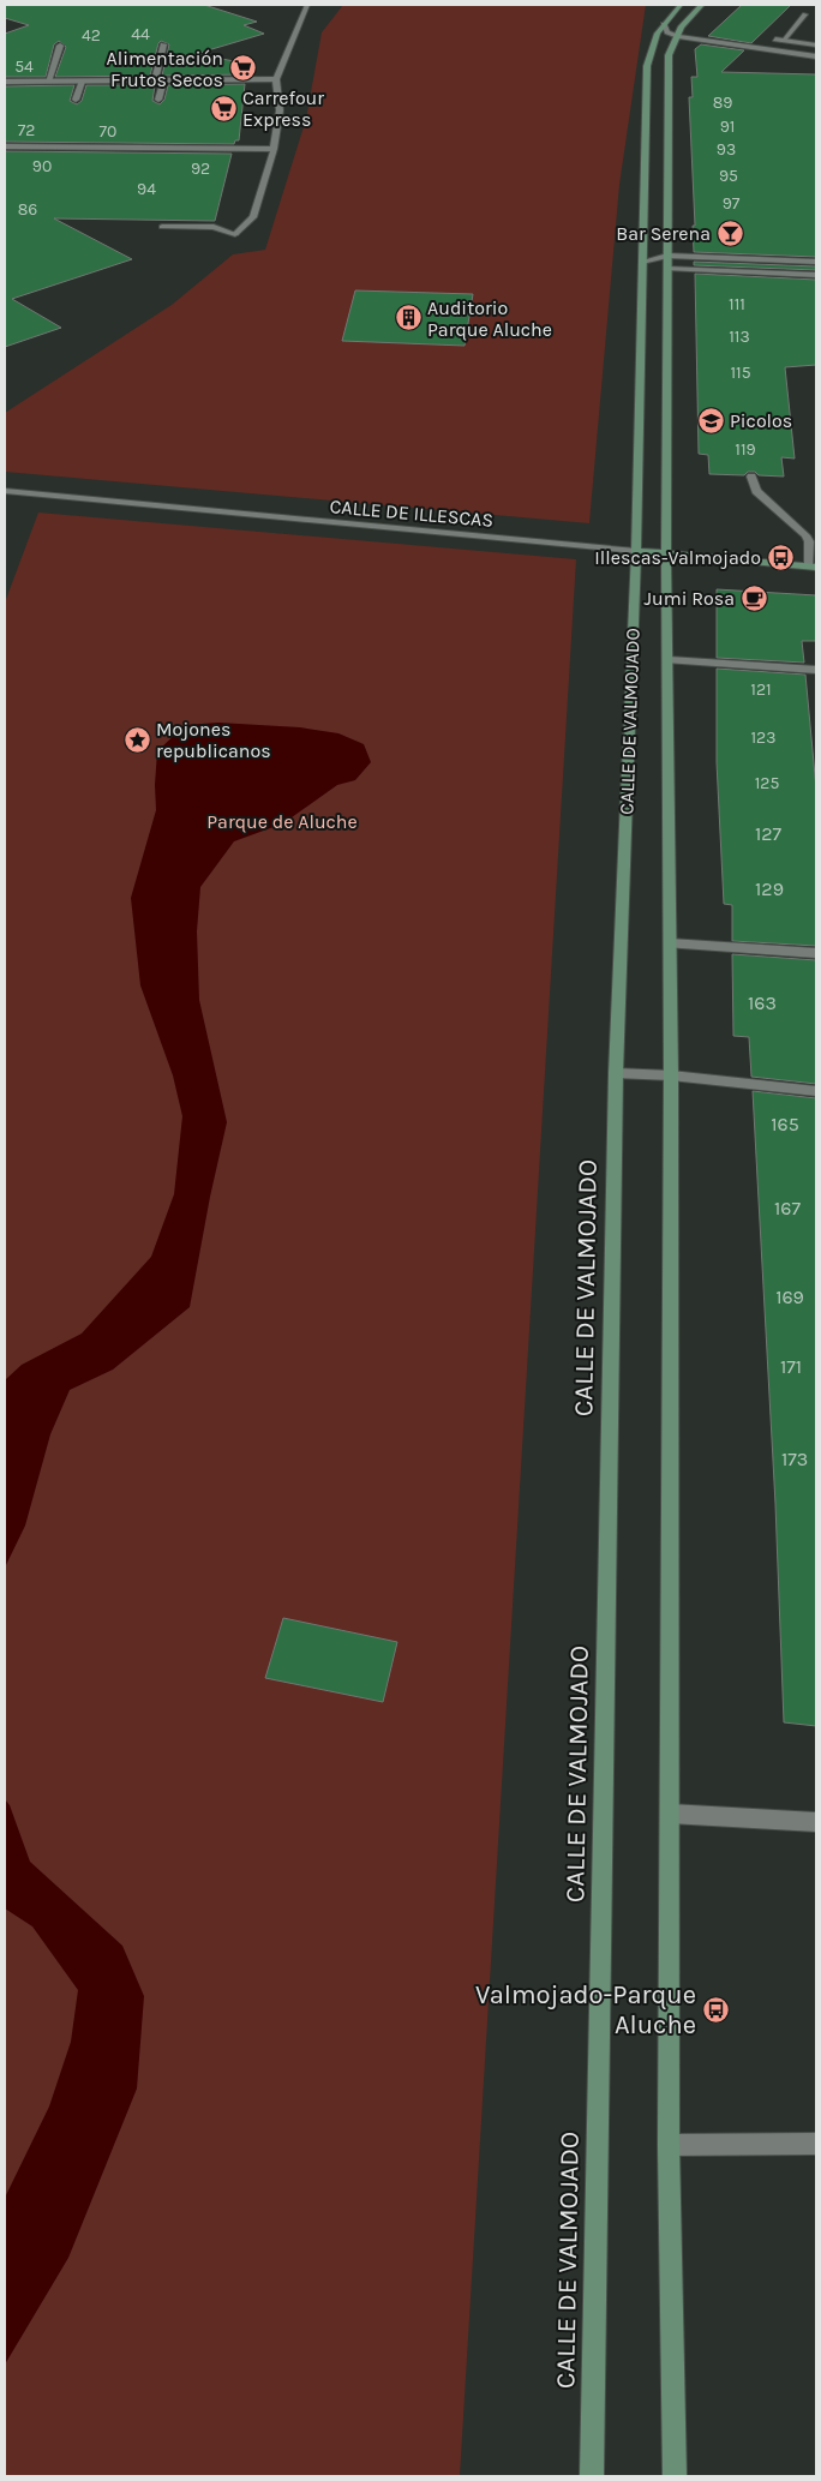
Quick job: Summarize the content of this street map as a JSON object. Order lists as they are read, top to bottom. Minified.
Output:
{"streets":{"street":["CALLE DE ILLESCAS","CALLE DE VALMOJADO"]},"crossings":[["CALLE DE ILLESCAS","CALLE DE VALMOJADO"]],"parks":["Parque de Aluche"],"places":{"supermarket":["Alimentación Frutos Secos","Carrefour Express"],"bar":["Bar Serena"],"building":["Auditorio Parque Aluche"],"school or university":["Picolos"],"bus stop":["Illescas-Valmojado","Valmojado-Parque Aluche"],"cafe":["Jumi Rosa"],"place":["Mojones republicanos"]},"house_numbers":["44","42","54","89","91","72","70","93","90","92","95","94","97","86","111","113","115","119","121","123","125","127","129","163","165","167","169","171","173"]}
